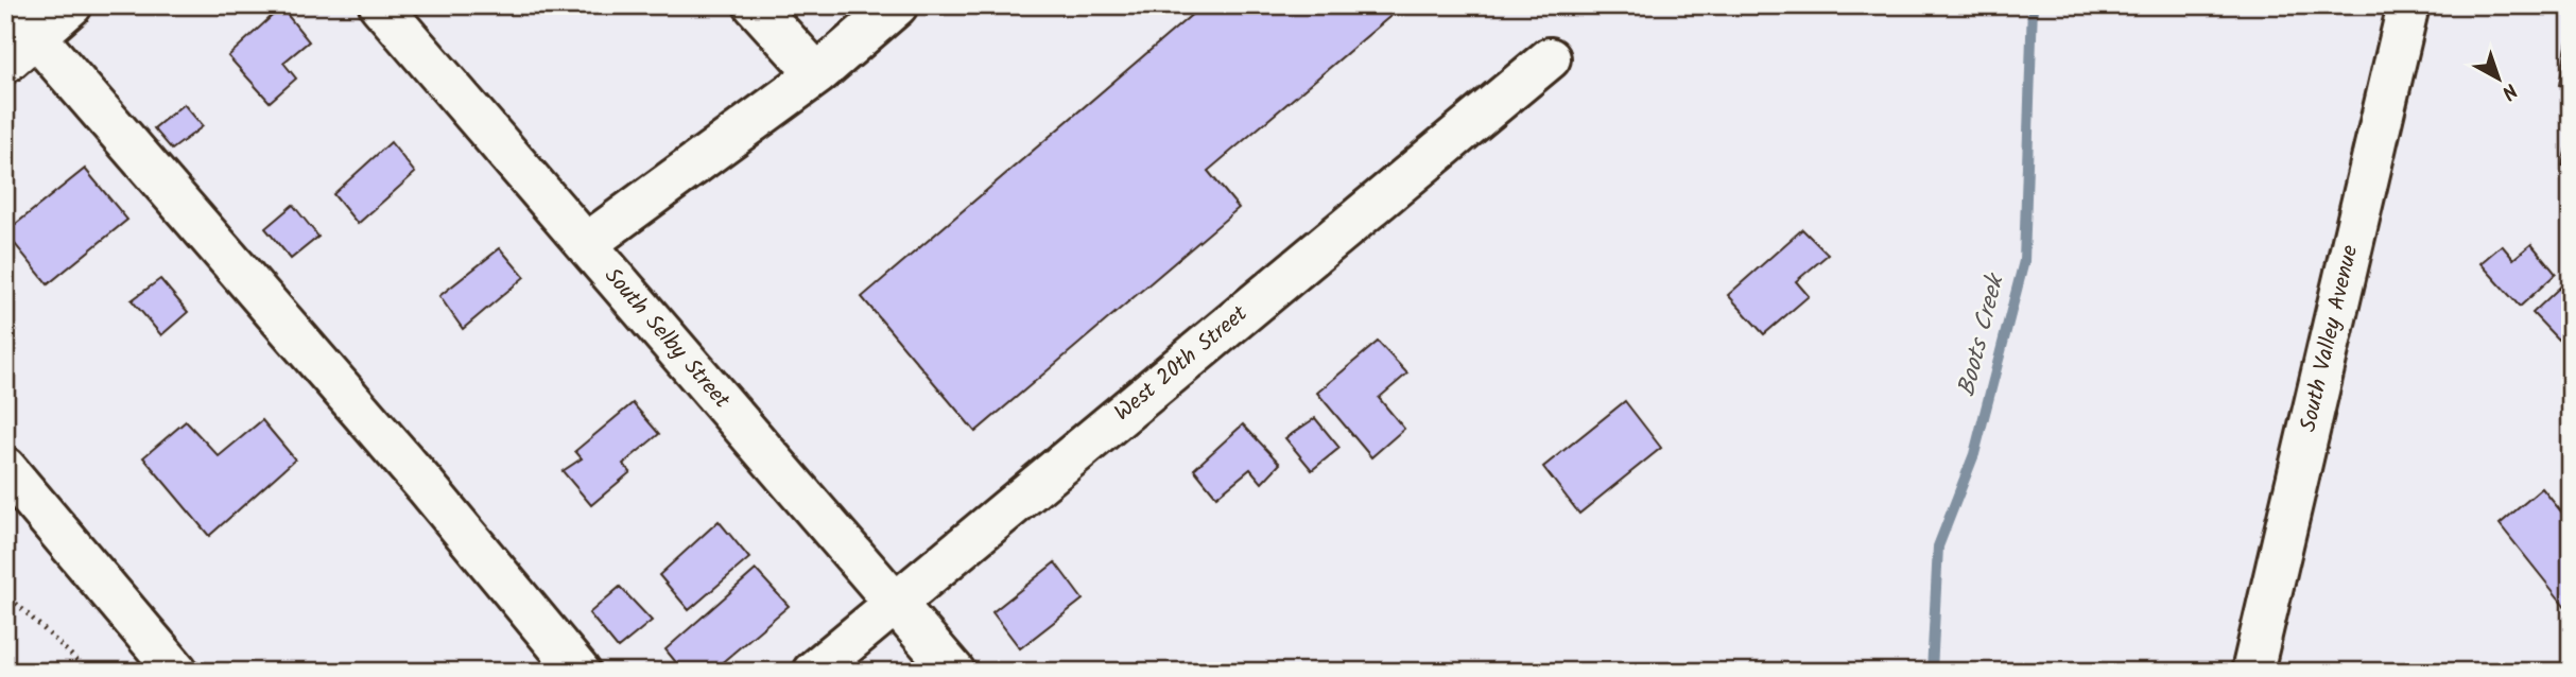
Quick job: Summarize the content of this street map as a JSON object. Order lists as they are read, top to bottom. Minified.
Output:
{"streets":{"street":["South Selby Street","South Valley Avenue","West 20th Street"]},"crossings":[["South Selby Street","West 20th Street"]],"water":["Boots Creek"],"north":"bottom right"}
